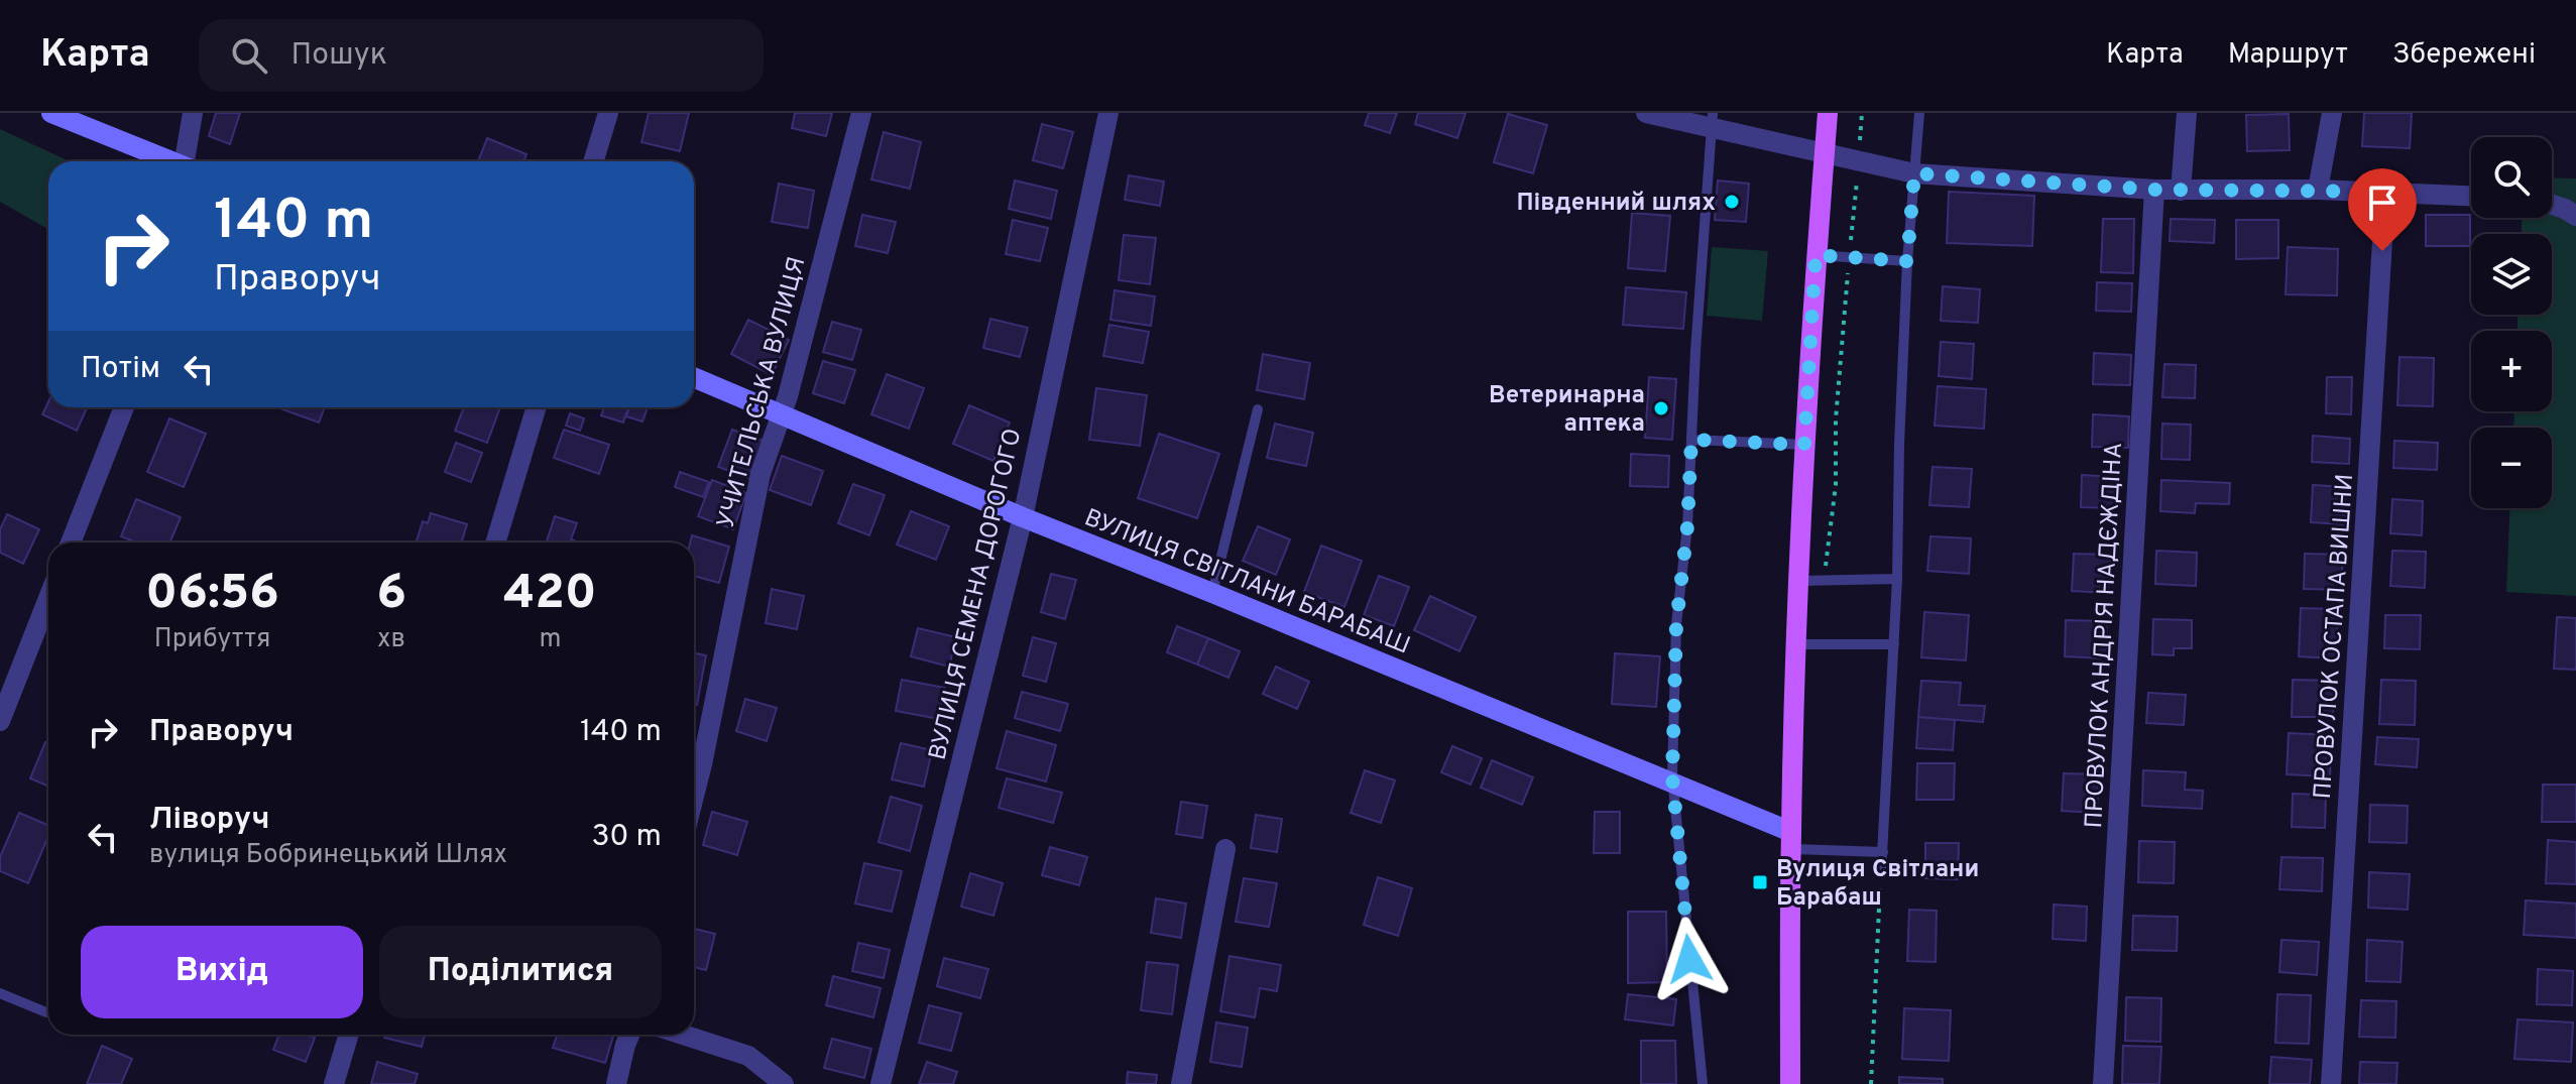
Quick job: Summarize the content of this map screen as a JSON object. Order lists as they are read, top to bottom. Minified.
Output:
{"streets":{"street":["УЧИТЕЛЬСЬКА ВУЛИЦЯ","ВУЛИЦЯ СВІТЛАНИ БАРАБАШ","ВУЛИЦЯ СЕМЕНА ДОРОГОГО","ПРОВУЛОК АНДРІЯ НАДЄЖДІНА","ПРОВУЛОК ОСТАПА ВИШНИ"]},"crossings":[["УЧИТЕЛЬСЬКА ВУЛИЦЯ","ВУЛИЦЯ СВІТЛАНИ БАРАБАШ"],["ВУЛИЦЯ СВІТЛАНИ БАРАБАШ","ВУЛИЦЯ СЕМЕНА ДОРОГОГО"]],"places":{"other":["Південний шлях","Ветеринарна аптека"],"transit":["Вулиця Світлани Барабаш"]},"page":{"header":"Карта","search":"Пошук","nav":["Карта","Маршрут","Збережені"],"map_buttons":["+","−"],"turn":["140 m","Праворуч"],"then":"Потім","eta":["06:56","Прибуття","6","хв","420","m"],"list":[{"name":"Праворуч","value":"140 m"},{"name":"Ліворуч","note":"вулиця Бобринецький Шлях","value":"30 m"}],"buttons":["Вихід","Поділитися"]}}
